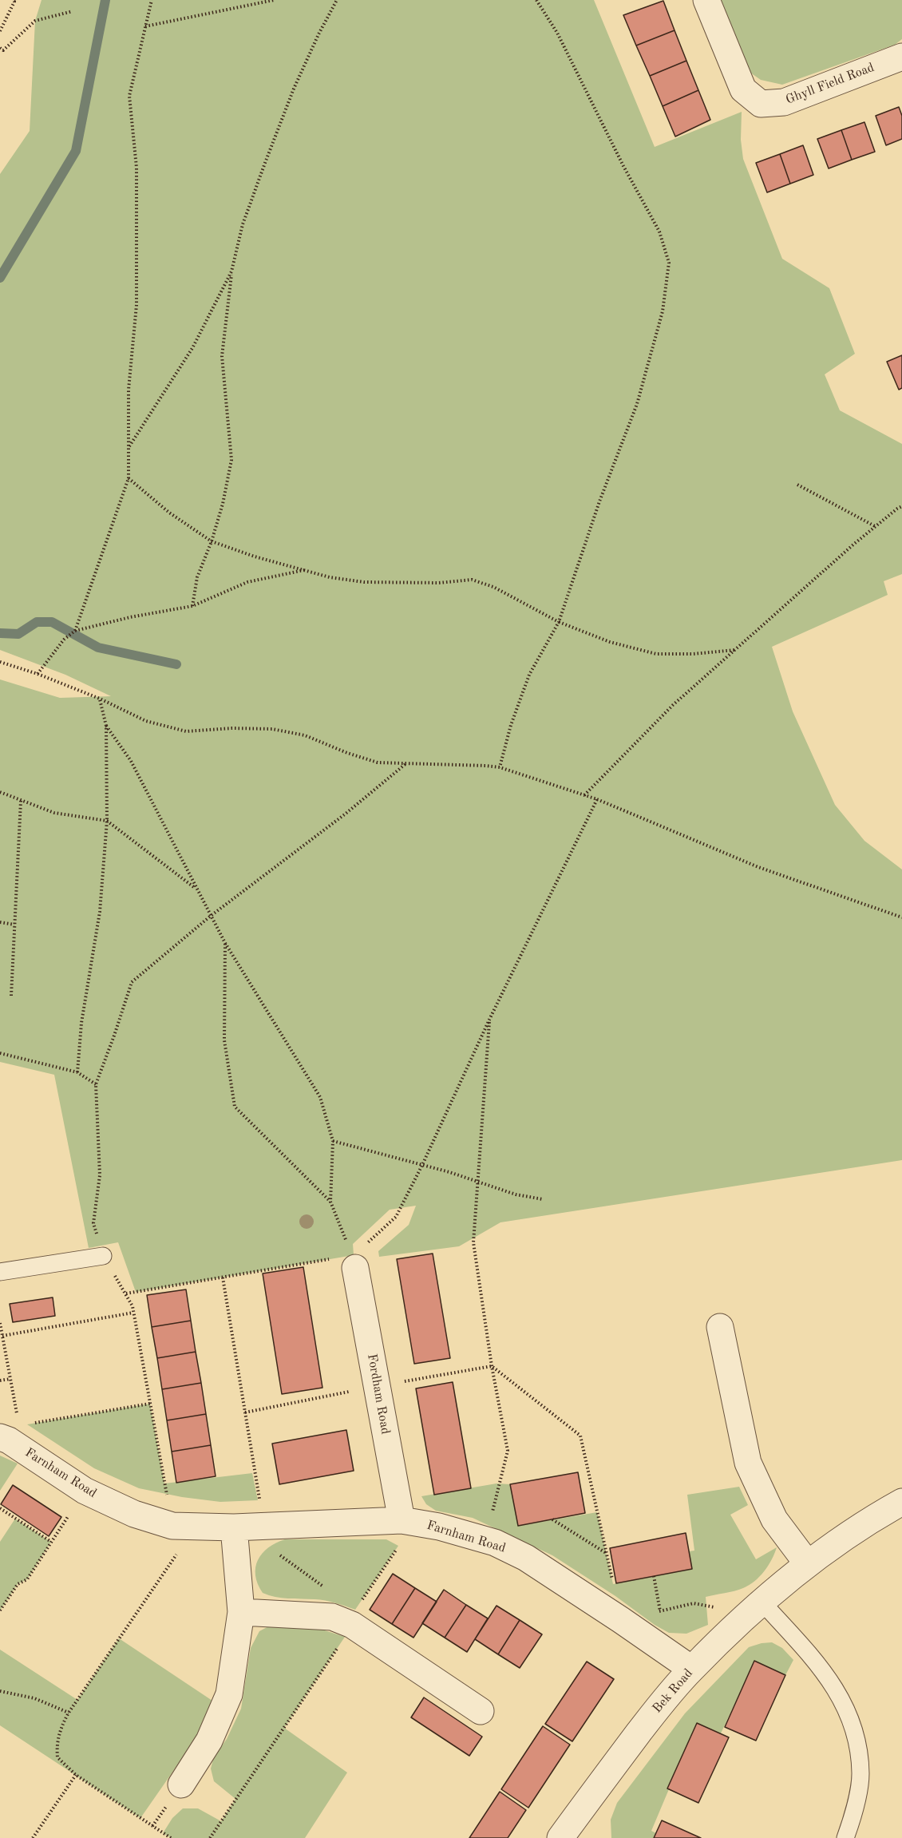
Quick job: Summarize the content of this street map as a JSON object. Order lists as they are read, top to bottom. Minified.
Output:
{"streets":{"street":["Ghyll Field Road","Fordham Road","Farnham Road","Bek Road"]},"crossings":[["Fordham Road","Farnham Road"],["Farnham Road","Bek Road"]]}
